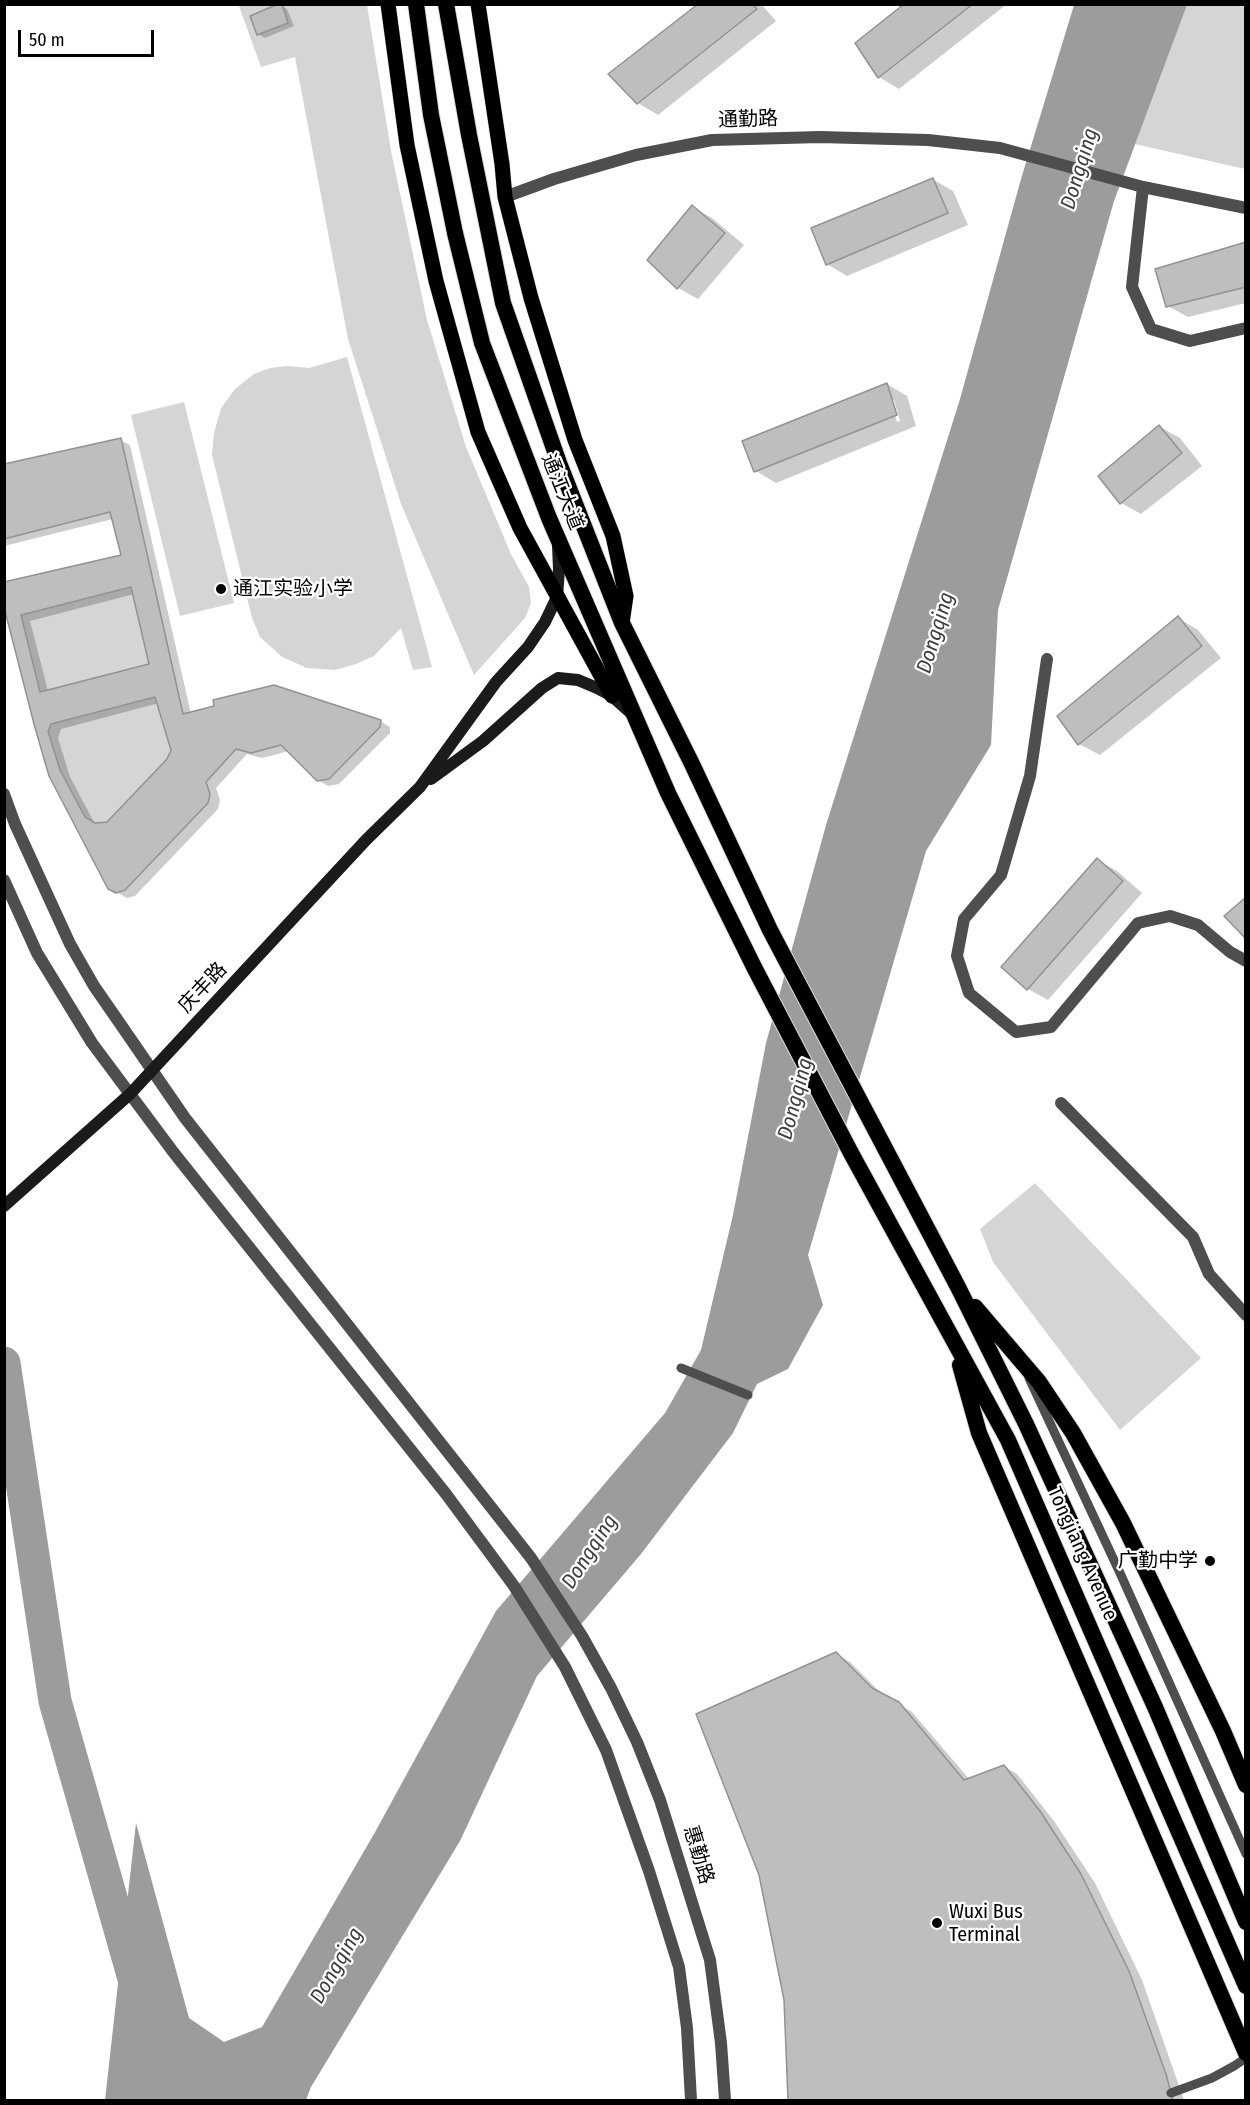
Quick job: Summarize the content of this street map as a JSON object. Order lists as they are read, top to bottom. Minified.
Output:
{"streets":{"highway":["通江大道","Tongjiang Avenue"],"main road":["庆丰路"],"street":["通勤路","惠勤路"]},"crossings":[["通江大道","Tongjiang Avenue"],["庆丰路","惠勤路"]],"water":["Dongqing"],"places":["通江实验小学","广勤中学","Wuxi Bus Terminal"],"scale_bar":"50 m"}
